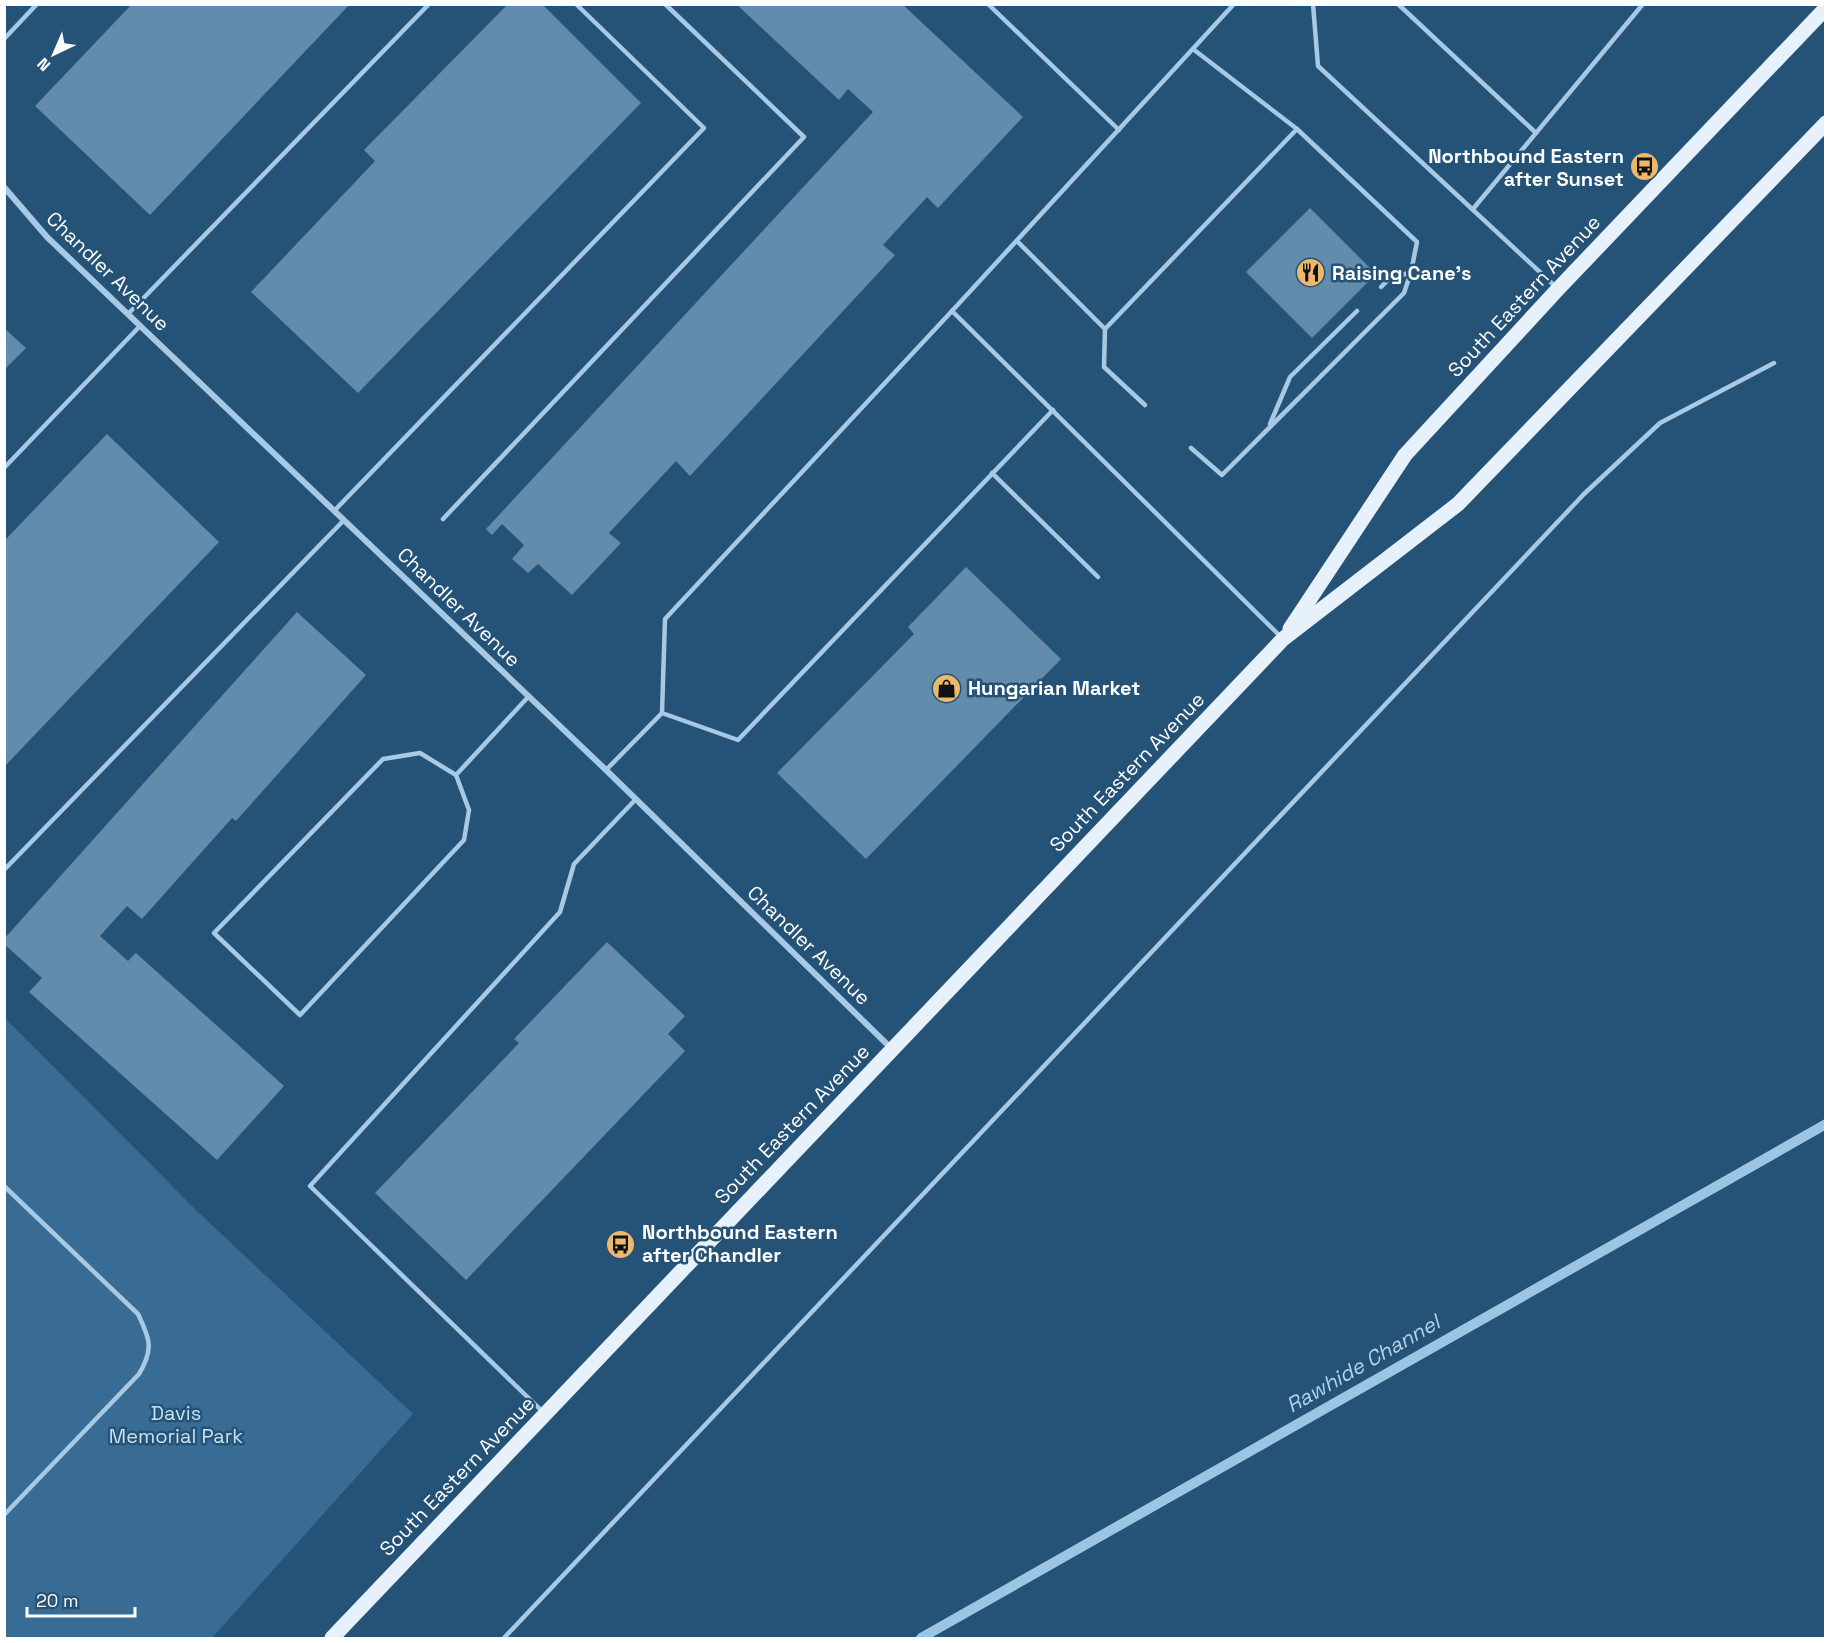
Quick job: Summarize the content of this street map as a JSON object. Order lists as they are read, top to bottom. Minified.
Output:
{"streets":{"main road":["South Eastern Avenue"],"street":["Chandler Avenue"]},"crossings":[["Chandler Avenue","South Eastern Avenue"]],"water":["Rawhide Channel"],"parks":["Davis Memorial Park"],"places":{"bus stop":["Northbound Eastern after Sunset","Northbound Eastern after Chandler"],"restaurant":["Raising Cane's"],"shop":["Hungarian Market"]},"scale_bar":"20 m","north":"bottom left"}
